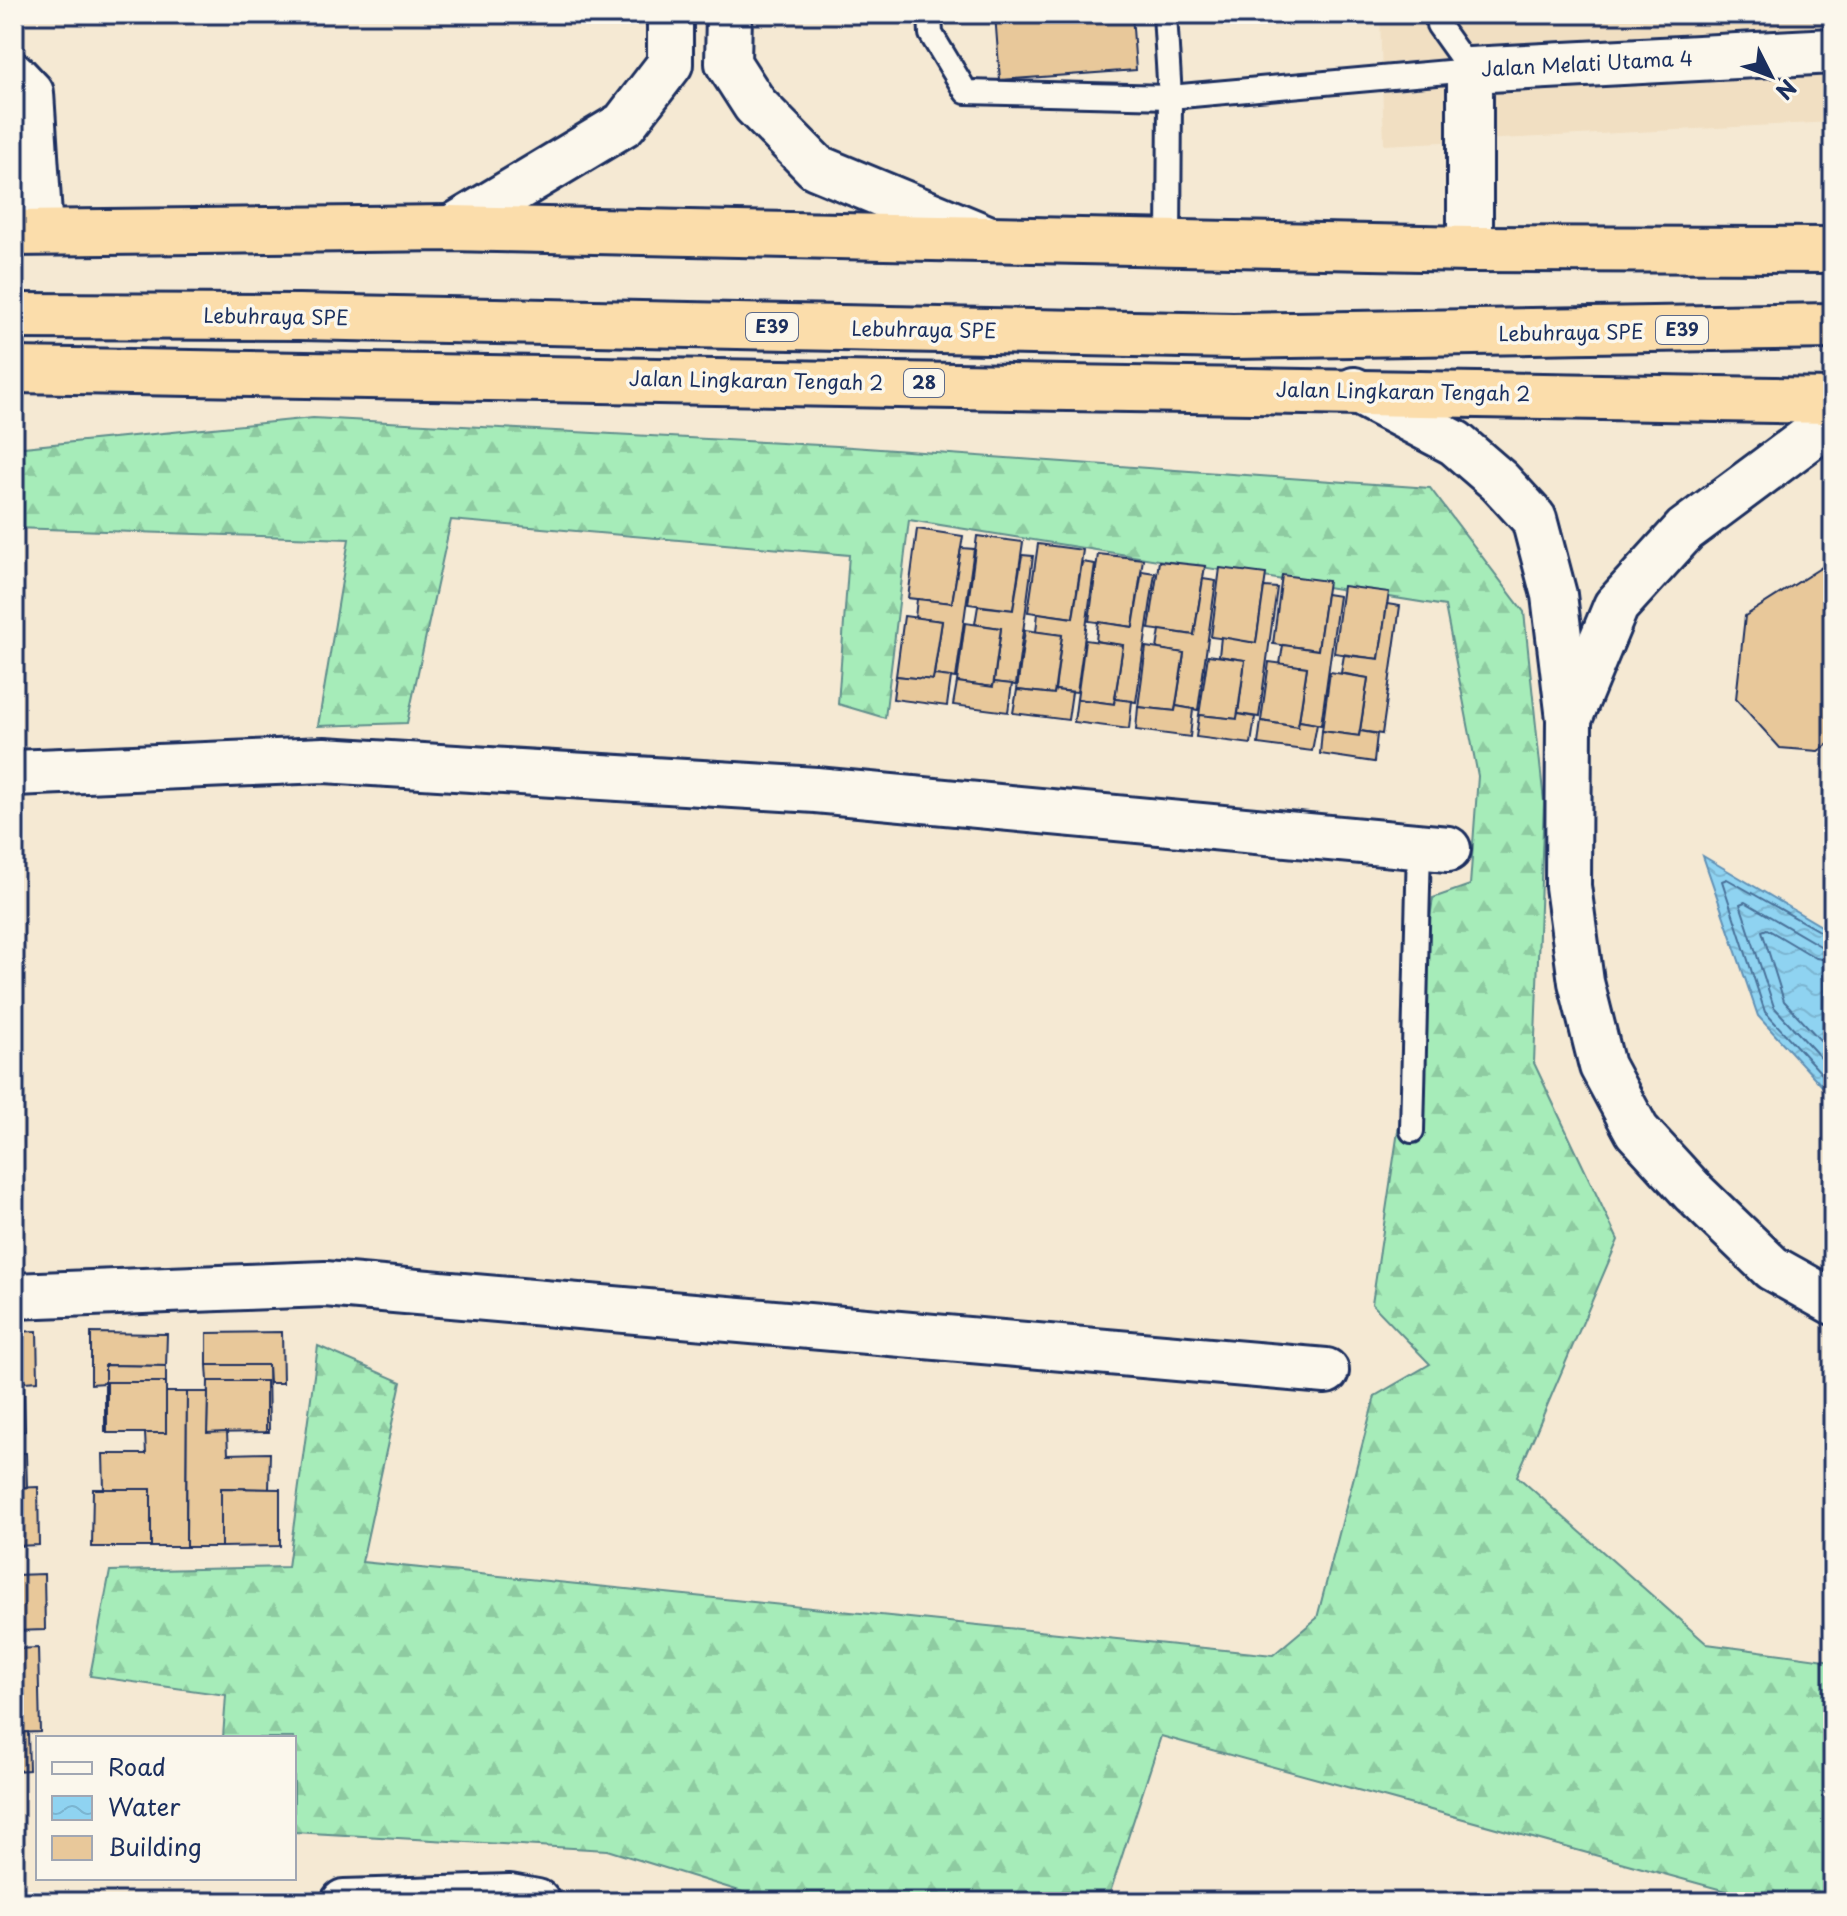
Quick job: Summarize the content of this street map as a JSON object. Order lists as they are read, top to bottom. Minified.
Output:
{"streets":{"highway":["Lebuhraya SPE","E39","Jalan Lingkaran Tengah 2","28"],"street":["Jalan Melati Utama 4"]},"legend":["Road","Water","Building"],"north":"bottom right"}
